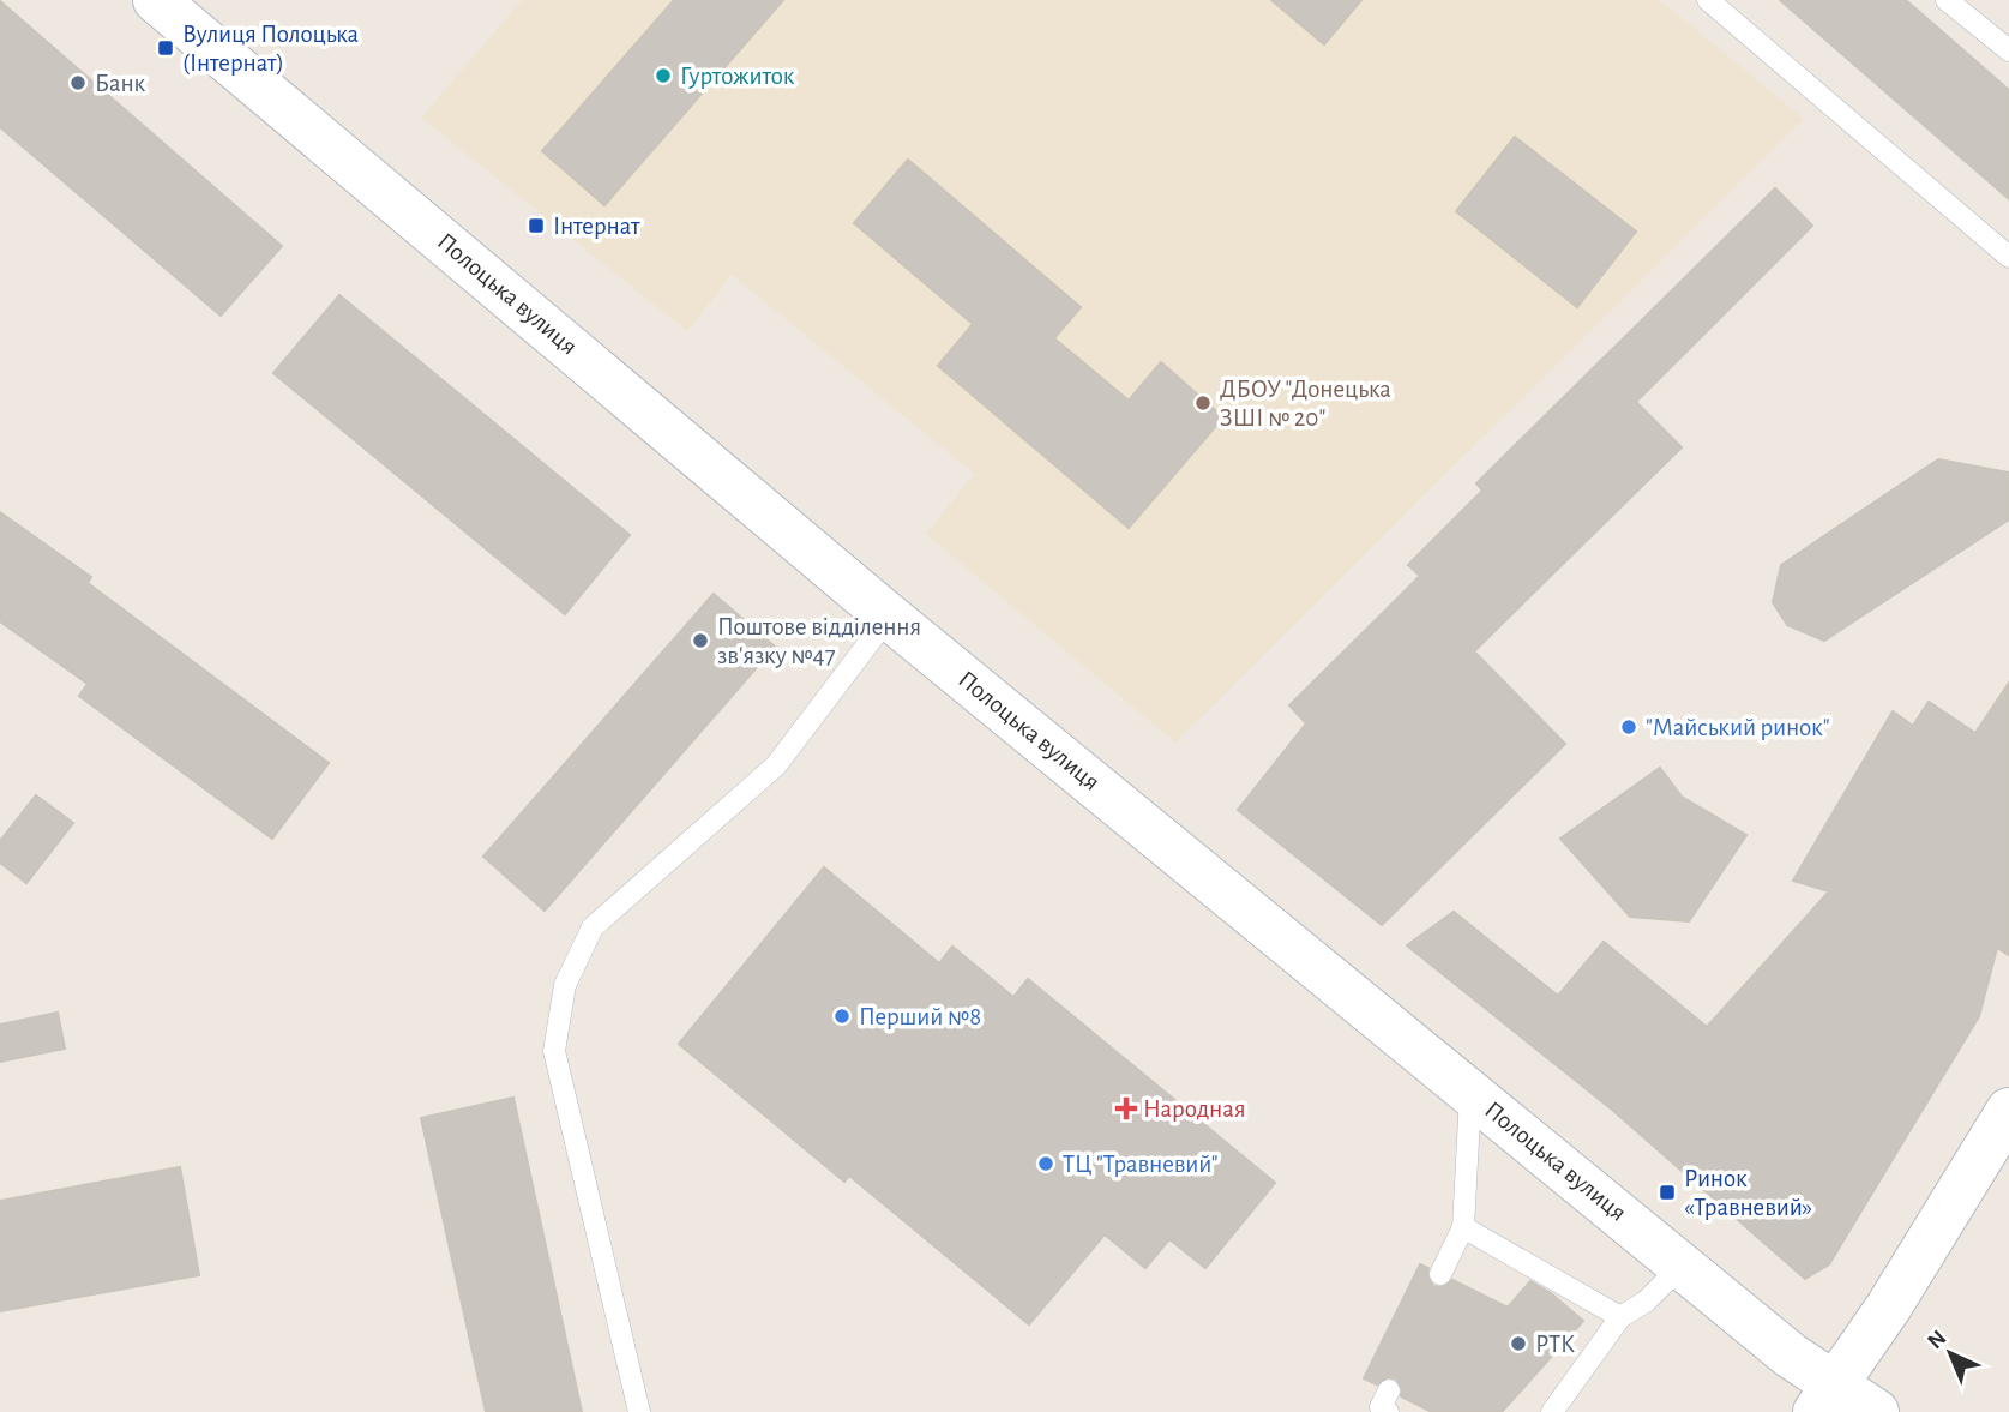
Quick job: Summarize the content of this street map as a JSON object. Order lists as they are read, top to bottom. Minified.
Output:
{"streets":{"main road":["Полоцька вулиця"]},"places":{"transit":["Вулиця Полоцька (Інтернат)","Інтернат","Ринок «Травневий»"],"other":["Гуртожиток","Банк","ДБОУ \"Донецька ЗШІ № 20\"","Поштове відділення зв'язку №47","\"Майський ринок\"","Перший №8","ТЦ \"Травневий\"","РТК"],"health":["Народная"]},"north":"top left"}
